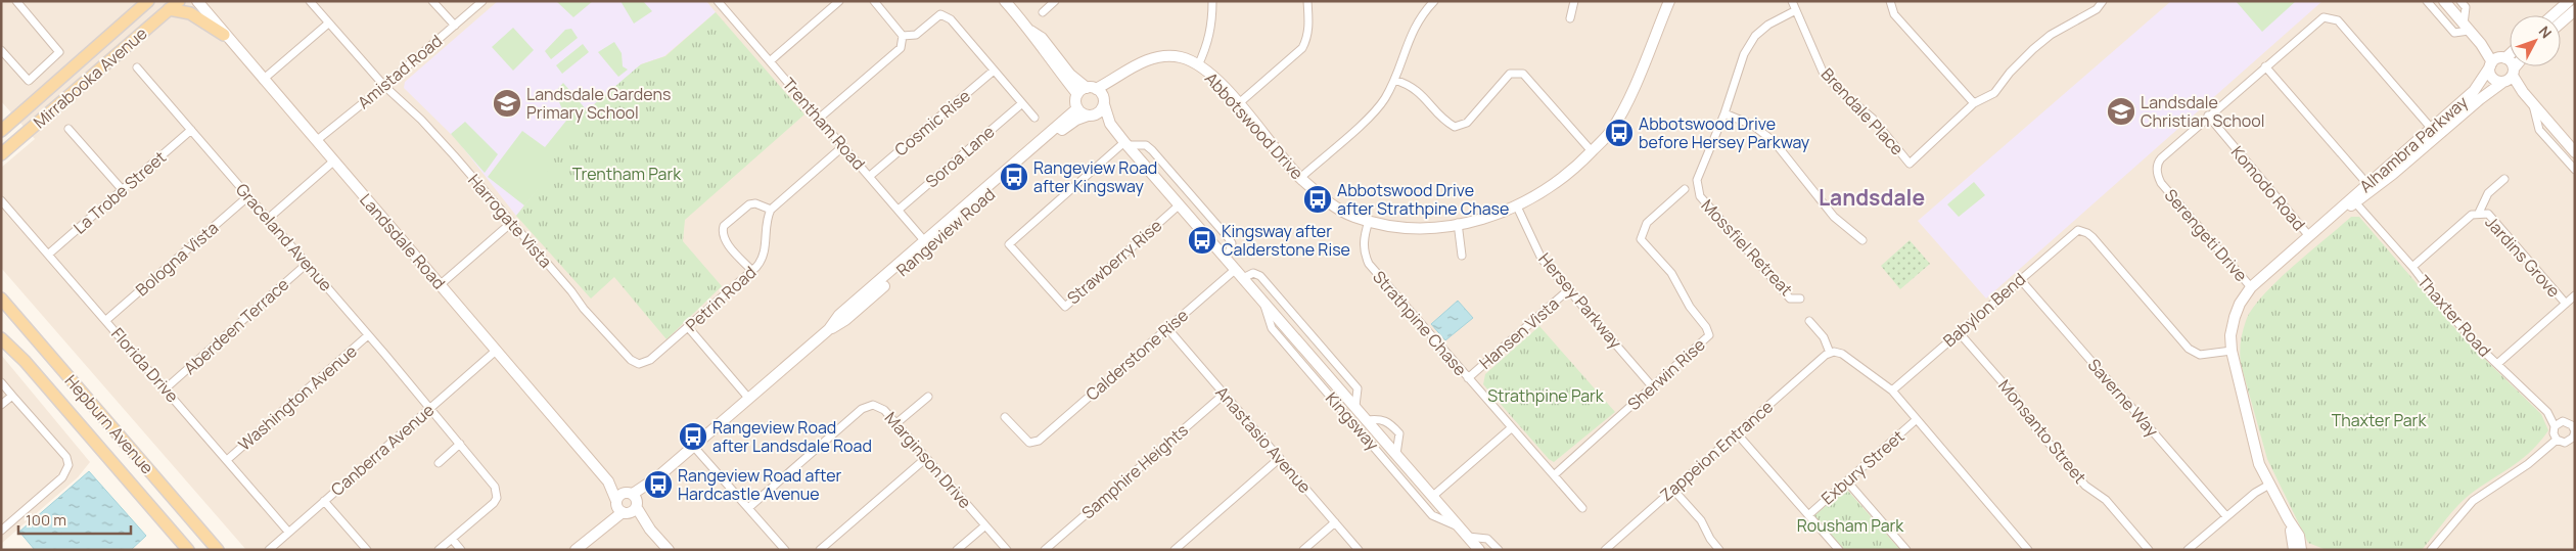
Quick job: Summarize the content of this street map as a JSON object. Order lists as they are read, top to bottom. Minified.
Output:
{"streets":{"main road":["Mirrabooka Avenue","Hepburn Avenue"],"street":["Amistad Road","Brendale Place","Cosmic Rise","Trentham Road","Abbotswood Drive","Alhambra Parkway","Soroa Lane","Komodo Road","La Trobe Street","Harrogate Vista","Rangeview Road","Serengeti Drive","Graceland Avenue","Landsdale Road","Mossfiel Retreat","Jardins Grove","Bologna Vista","Strawberry Rise","Petrin Road","Hersey Parkway","Babylon Bend","Thaxter Road","Strathpine Chase","Aberdeen Terrace","Hansen Vista","Calderstone Rise","Florida Drive","Sherwin Rise","Washington Avenue","Saverne Way","Kingsway","Monsanto Street","Anastasio Avenue","Canberra Avenue","Zappeion Entrance","Marginson Drive","Exbury Street","Samphire Heights"]},"crossings":[["Amistad Road","Harrogate Vista"],["Amistad Road","Landsdale Road"],["Brendale Place","Mossfiel Retreat"],["Cosmic Rise","Trentham Road"],["Trentham Road","Soroa Lane"],["Trentham Road","Rangeview Road"],["Abbotswood Drive","Rangeview Road"],["Abbotswood Drive","Hersey Parkway"],["Abbotswood Drive","Strathpine Chase"],["Abbotswood Drive","Kingsway"],["Alhambra Parkway","Komodo Road"],["Alhambra Parkway","Serengeti Drive"],["Alhambra Parkway","Babylon Bend"],["Alhambra Parkway","Thaxter Road"],["Komodo Road","Serengeti Drive"],["La Trobe Street","Graceland Avenue"],["La Trobe Street","Florida Drive"],["Harrogate Vista","Petrin Road"],["Rangeview Road","Landsdale Road"],["Rangeview Road","Kingsway"],["Graceland Avenue","Bologna Vista"],["Graceland Avenue","Aberdeen Terrace"],["Graceland Avenue","Washington Avenue"],["Graceland Avenue","Canberra Avenue"],["Landsdale Road","Canberra Avenue"],["Jardins Grove","Thaxter Road"],["Bologna Vista","Florida Drive"],["Strawberry Rise","Kingsway"],["Hersey Parkway","Hansen Vista"],["Hersey Parkway","Sherwin Rise"],["Babylon Bend","Saverne Way"],["Babylon Bend","Monsanto Street"],["Strathpine Chase","Hansen Vista"],["Strathpine Chase","Sherwin Rise"],["Aberdeen Terrace","Florida Drive"],["Calderstone Rise","Kingsway"],["Calderstone Rise","Anastasio Avenue"],["Florida Drive","Washington Avenue"],["Florida Drive","Canberra Avenue"],["Anastasio Avenue","Samphire Heights"]],"districts":["Landsdale"],"parks":["Trentham Park","Strathpine Park","Thaxter Park","Rousham Park"],"places":{"school or university":["Landsdale Gardens Primary School","Landsdale Christian School"],"bus stop":["Abbotswood Drive before Hersey Parkway","Rangeview Road after Kingsway","Abbotswood Drive after Strathpine Chase","Kingsway after Calderstone Rise","Rangeview Road after Landsdale Road","Rangeview Road after Hardcastle Avenue"]},"scale_bar":"100 m","north":"top right"}
